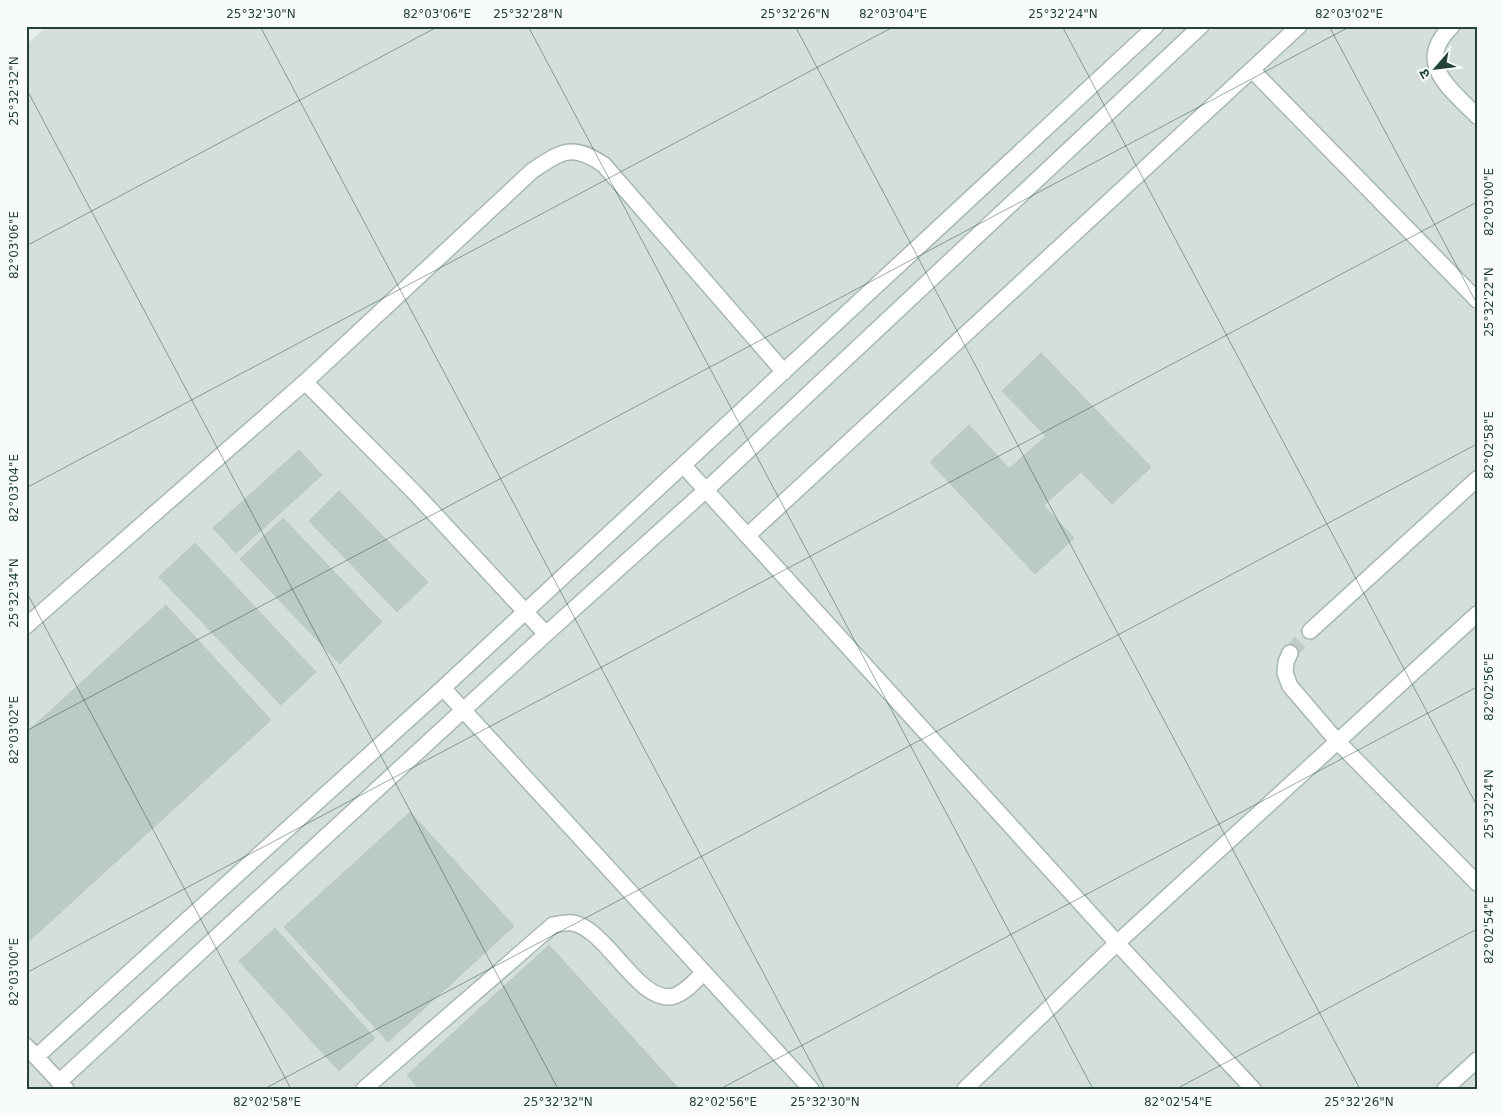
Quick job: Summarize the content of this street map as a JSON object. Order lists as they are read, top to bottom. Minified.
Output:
{"north":"bottom left","coordinates":["25°32'30\"N","82°03'06\"E","25°32'28\"N","25°32'26\"N","82°03'04\"E","25°32'24\"N","82°03'02\"E","25°32'32\"N","82°03'00\"E","25°32'22\"N","82°02'58\"E","25°32'34\"N","82°02'56\"E","82°02'54\"E"]}
